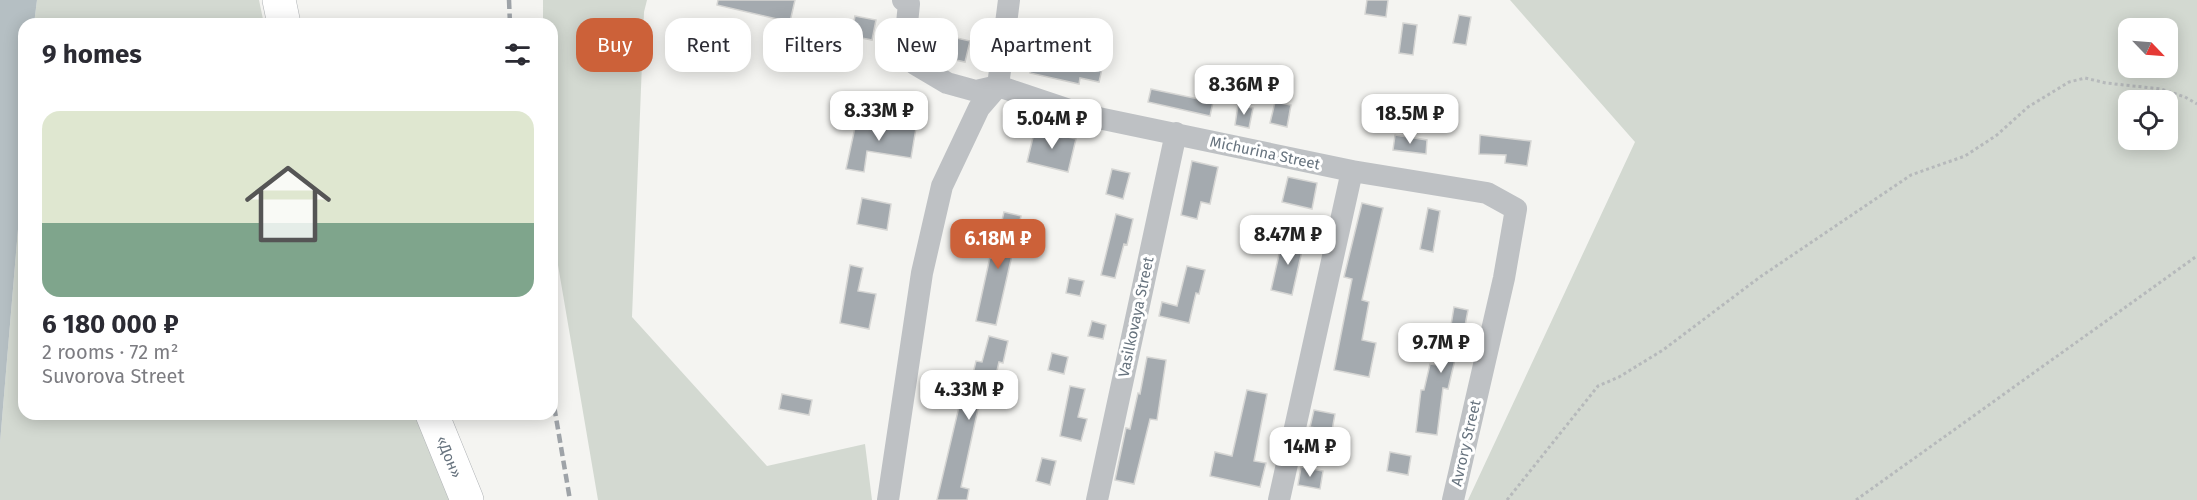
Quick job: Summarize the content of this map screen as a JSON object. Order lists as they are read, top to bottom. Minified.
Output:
{"streets":{"highway":["«Дон»"],"street":["Michurina Street","Vasilkovaya Street","Avrory Street"]},"crossings":[["Michurina Street","Vasilkovaya Street"],["Michurina Street","Avrory Street"]],"north":"bottom right","page":{"chip":["Buy","Rent","Filters","New","Apartment"],"heading":"9 homes","price":["8.36M ₽","8.33M ₽","18.5M ₽","5.04M ₽","8.47M ₽","6.18M ₽","9.7M ₽","4.33M ₽","14M ₽"],"list":[{"name":"6 180 000 ₽","note":"2 rooms · 72 m² · Suvorova Street"}]}}
